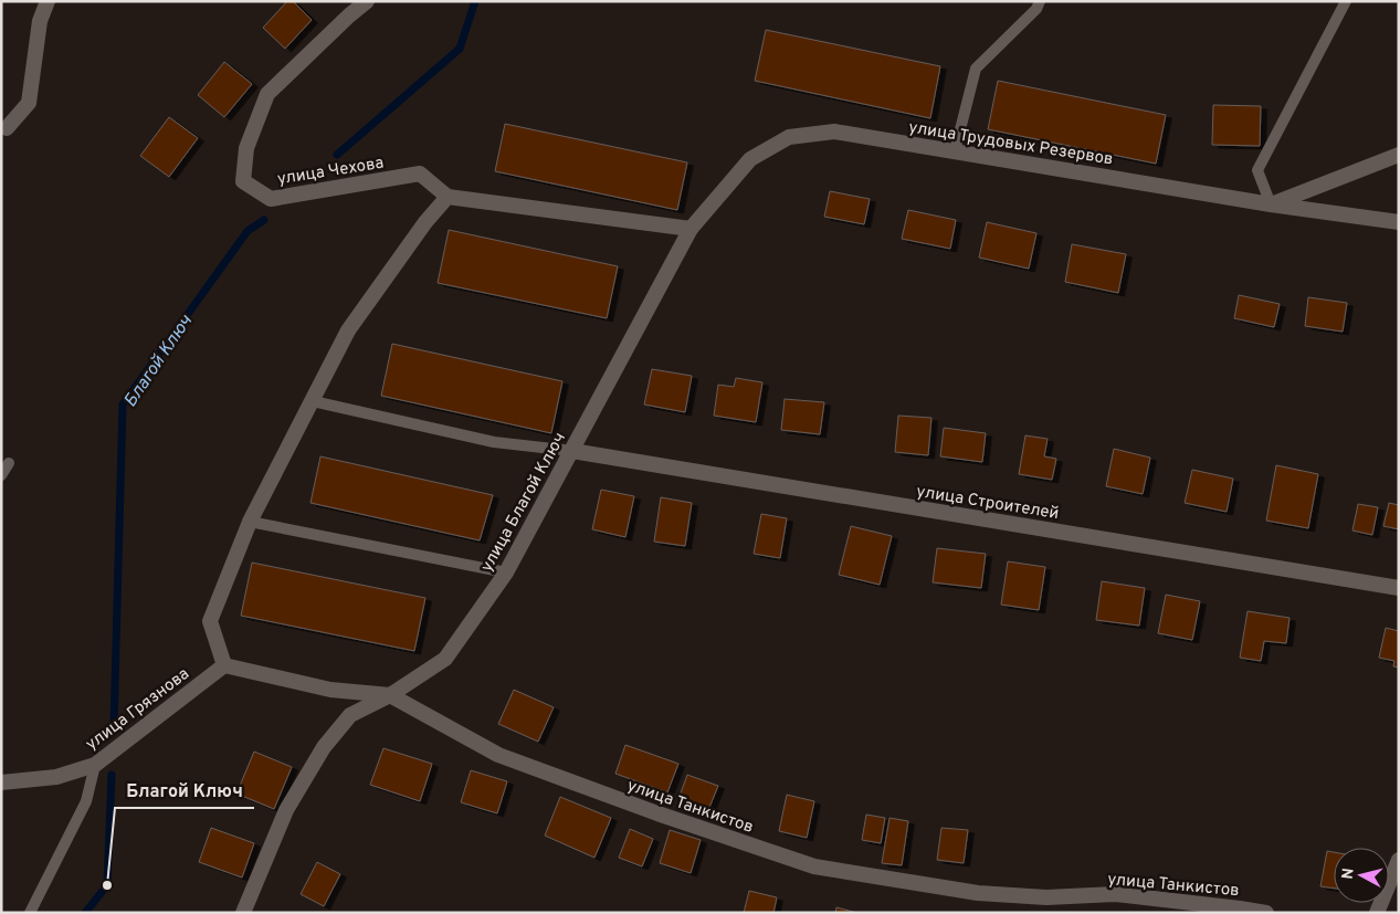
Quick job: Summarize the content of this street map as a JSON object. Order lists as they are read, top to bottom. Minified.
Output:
{"streets":{"street":["улица Трудовых Резервов","улица Чехова","улица Благой Ключ","улица Строителей","улица Грязнова","улица Танкистов"]},"crossings":[["улица Трудовых Резервов","улица Благой Ключ"],["улица Благой Ключ","улица Строителей"],["улица Благой Ключ","улица Танкистов"]],"water":["Благой Ключ"],"places":["Благой Ключ"],"north":"left"}
